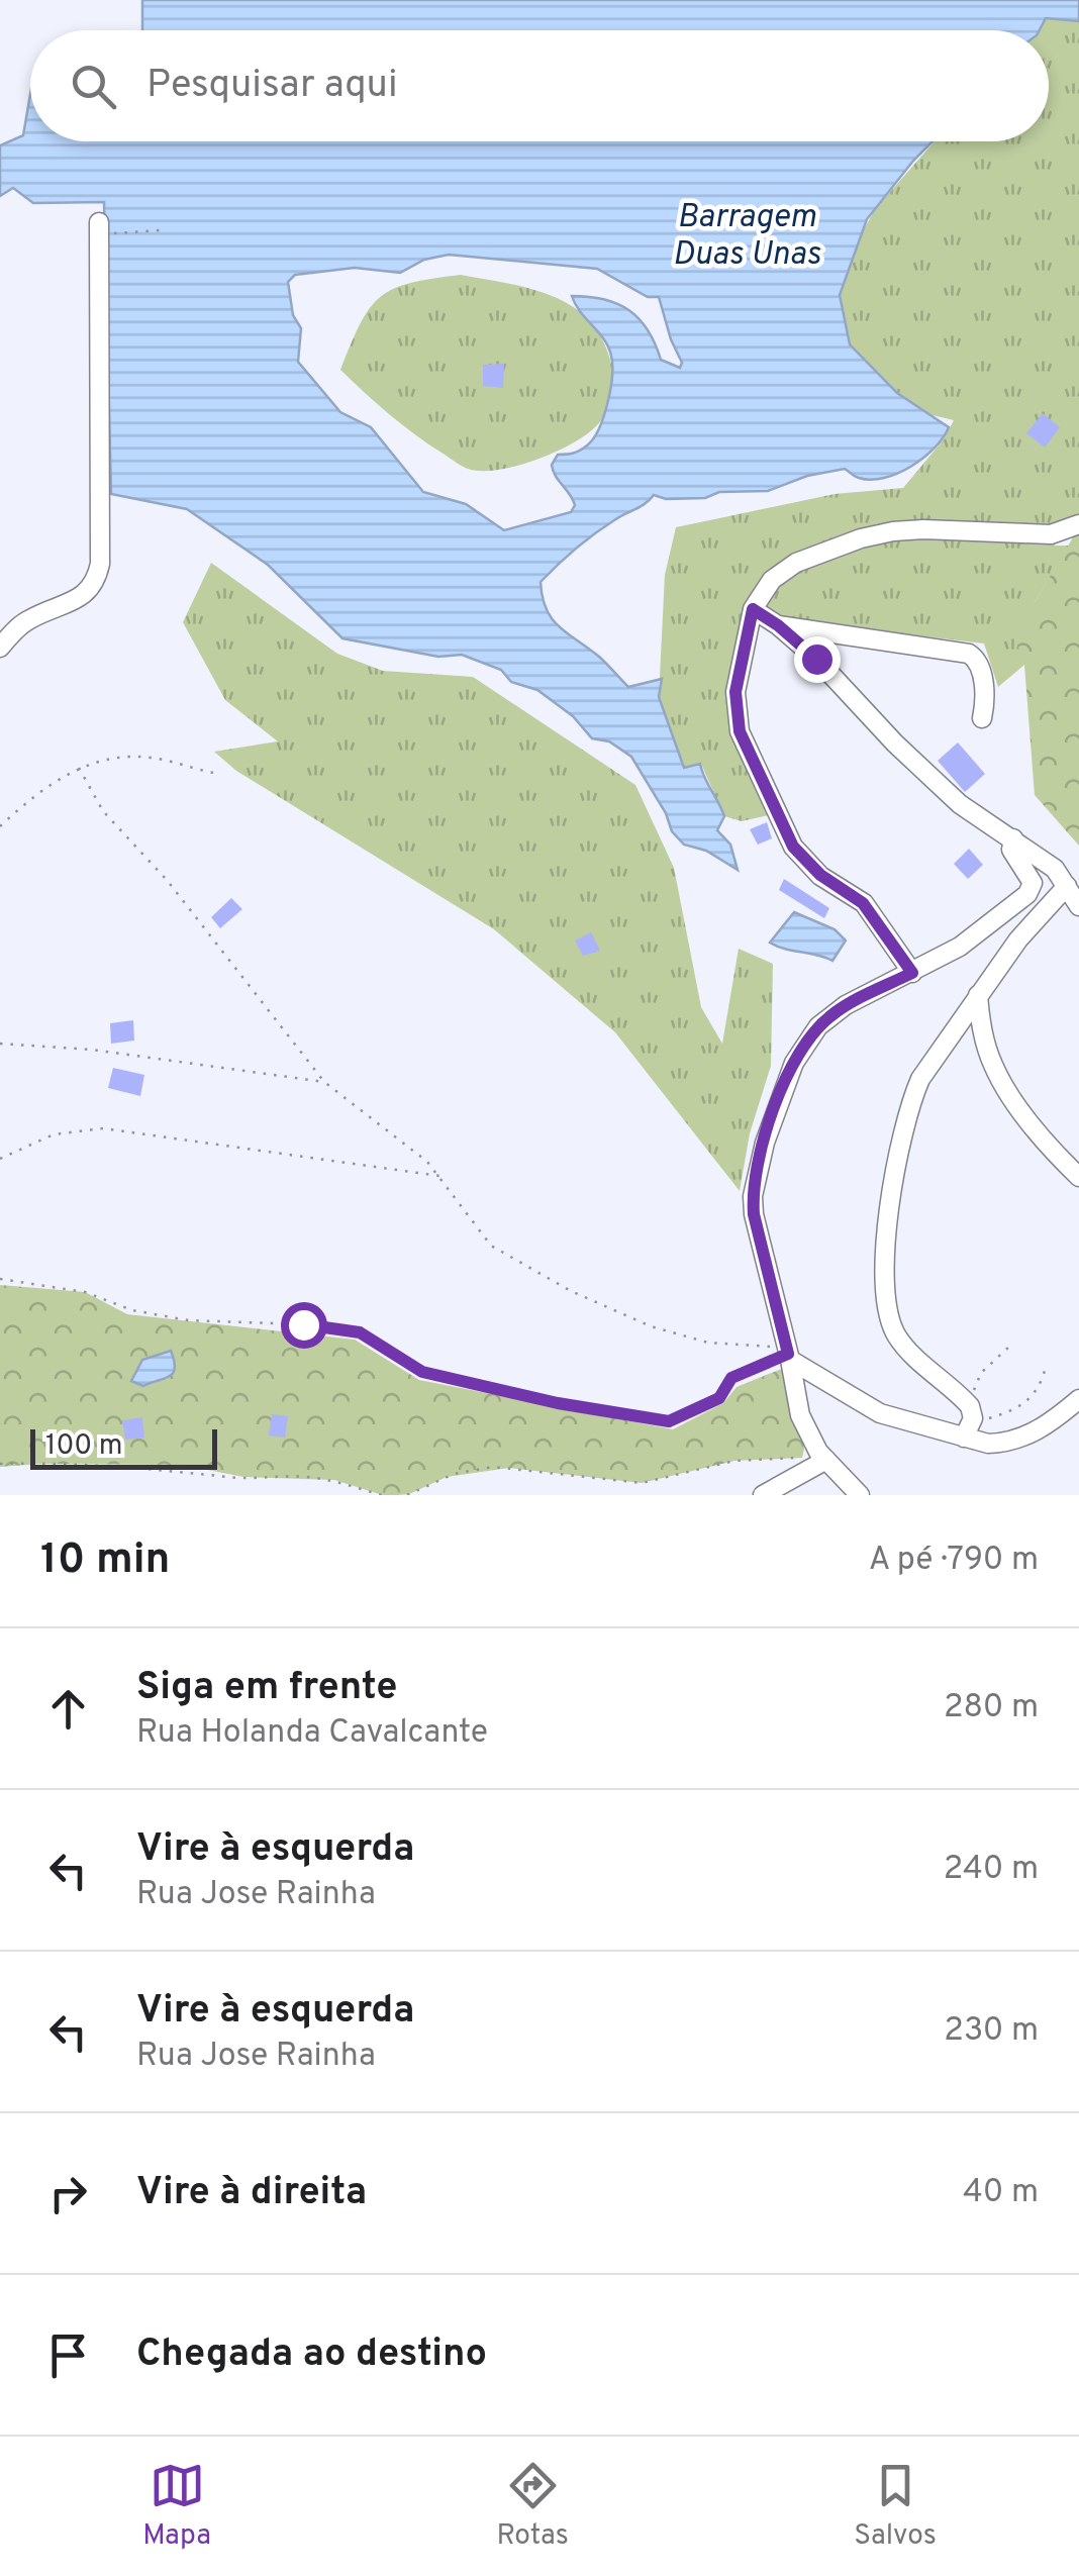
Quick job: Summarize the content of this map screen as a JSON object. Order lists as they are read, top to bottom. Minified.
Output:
{"water":["Barragem Duas Unas"],"scale_bar":"100 m","page":{"search":"Pesquisar aqui","scale":"100 m","heading":["10 min","A pé · 790 m"],"list":[["Siga em frente","Rua Holanda Cavalcante","280 m"],["Vire à esquerda","Rua Jose Rainha","240 m"],["Vire à esquerda","Rua Jose Rainha","230 m"],["Vire à direita","40 m"],"Chegada ao destino"],"nav":["Mapa","Rotas","Salvos"]}}
